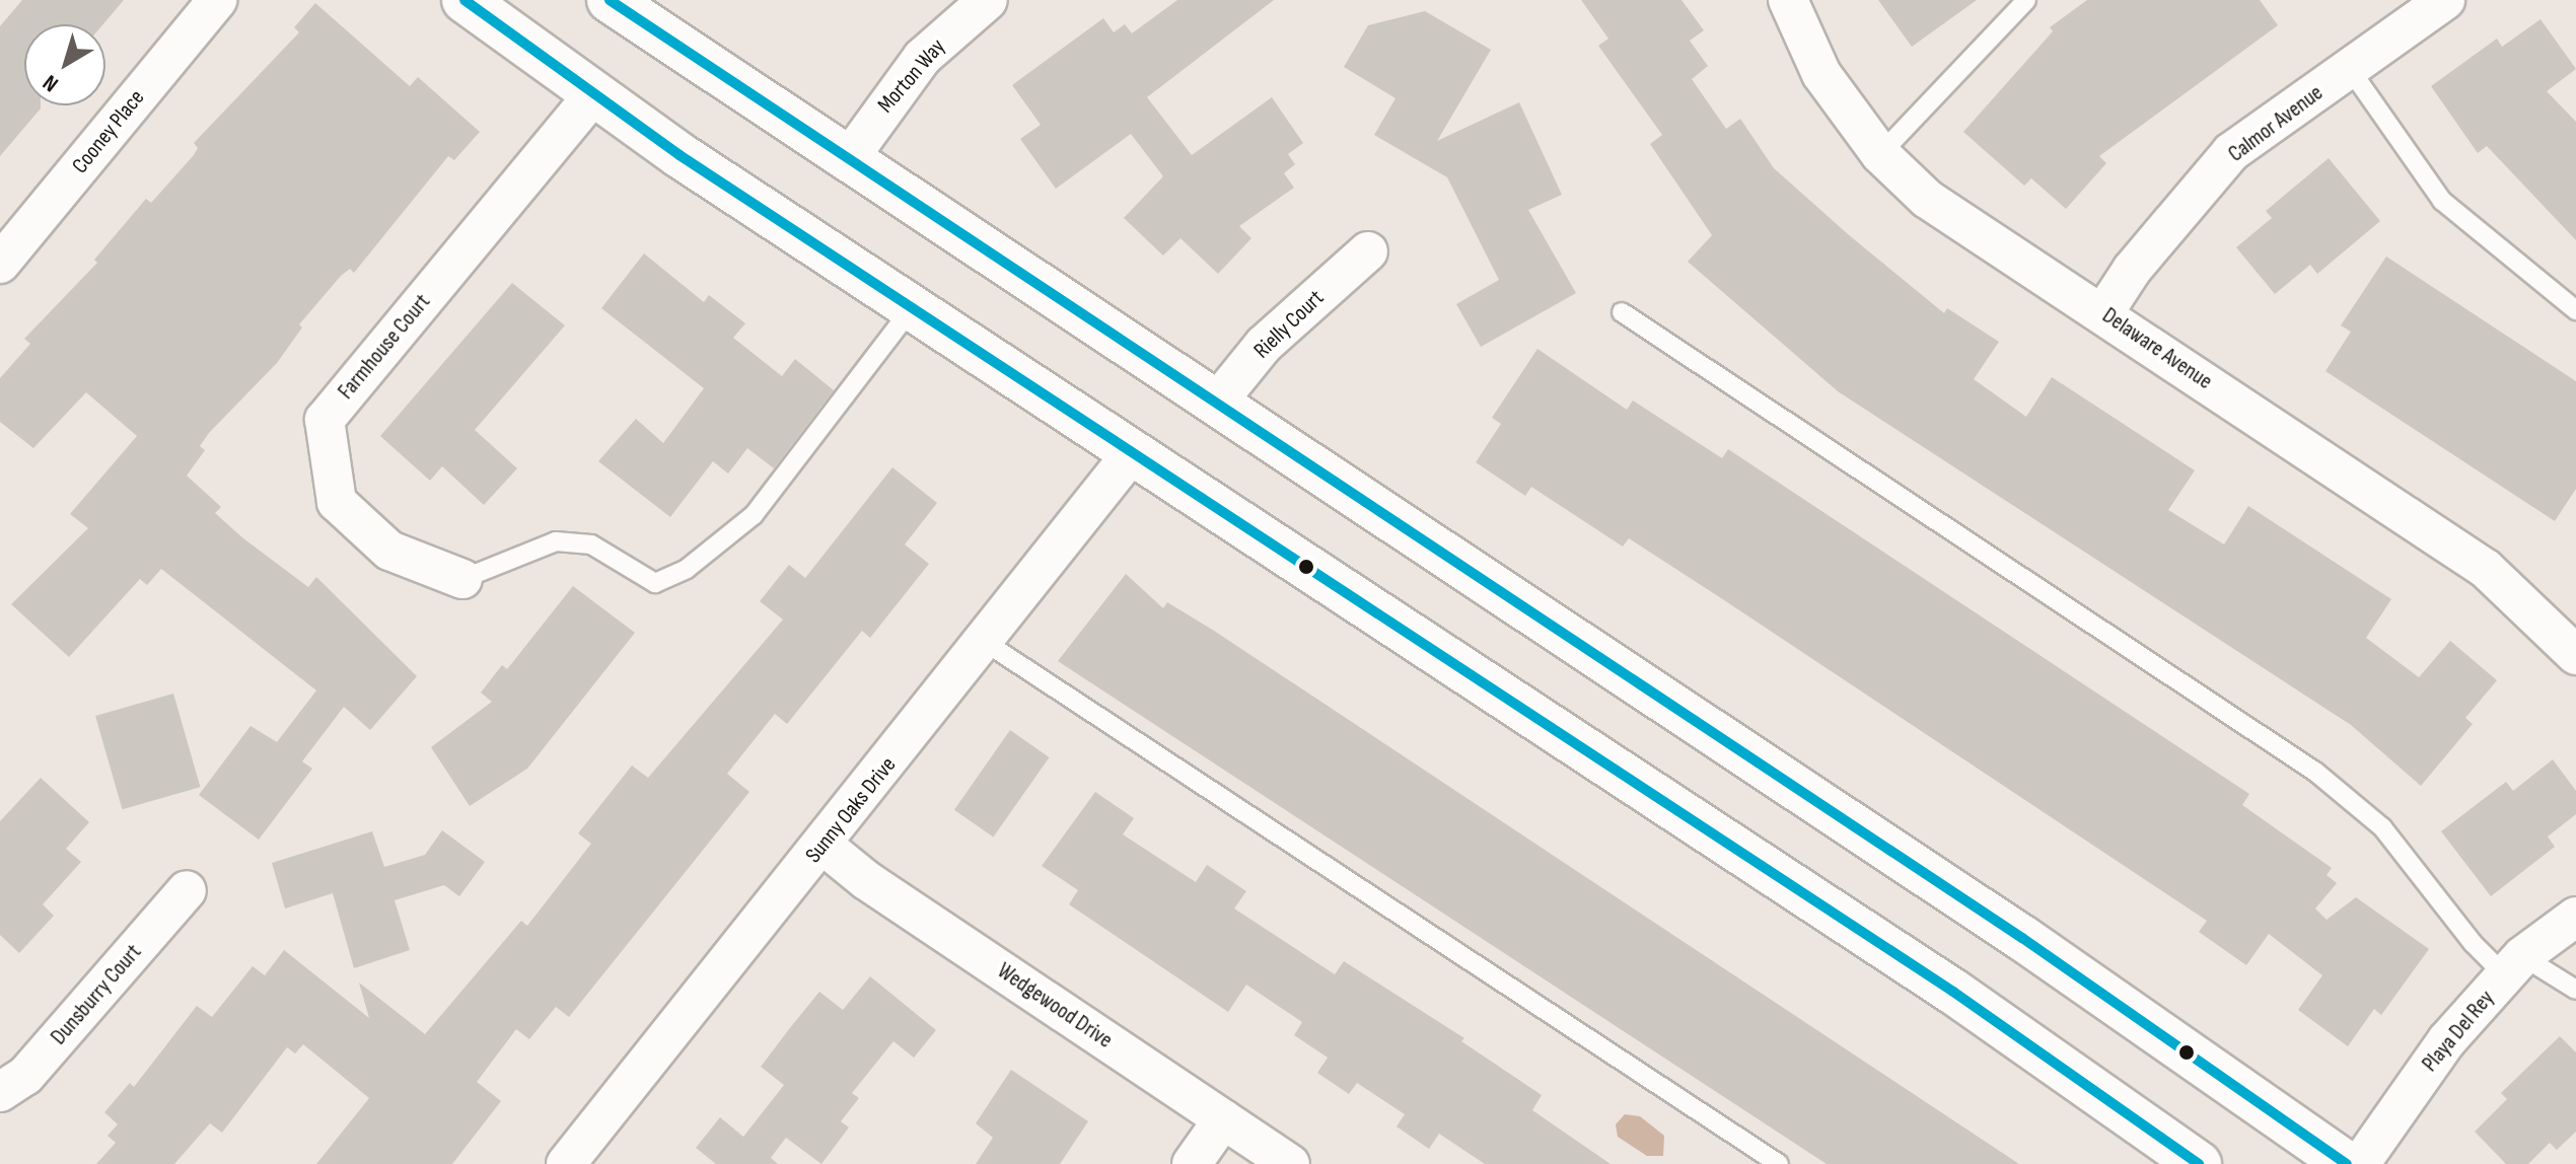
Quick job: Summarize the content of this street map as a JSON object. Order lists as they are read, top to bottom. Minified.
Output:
{"streets":{"street":["Morton Way","Calmor Avenue","Cooney Place","Rielly Court","Farmhouse Court","Delaware Avenue","Sunny Oaks Drive","Dunsburry Court","Wedgewood Drive","Playa Del Rey"]},"crossings":[["Calmor Avenue","Delaware Avenue"],["Sunny Oaks Drive","Wedgewood Drive"]],"north":"bottom left"}
